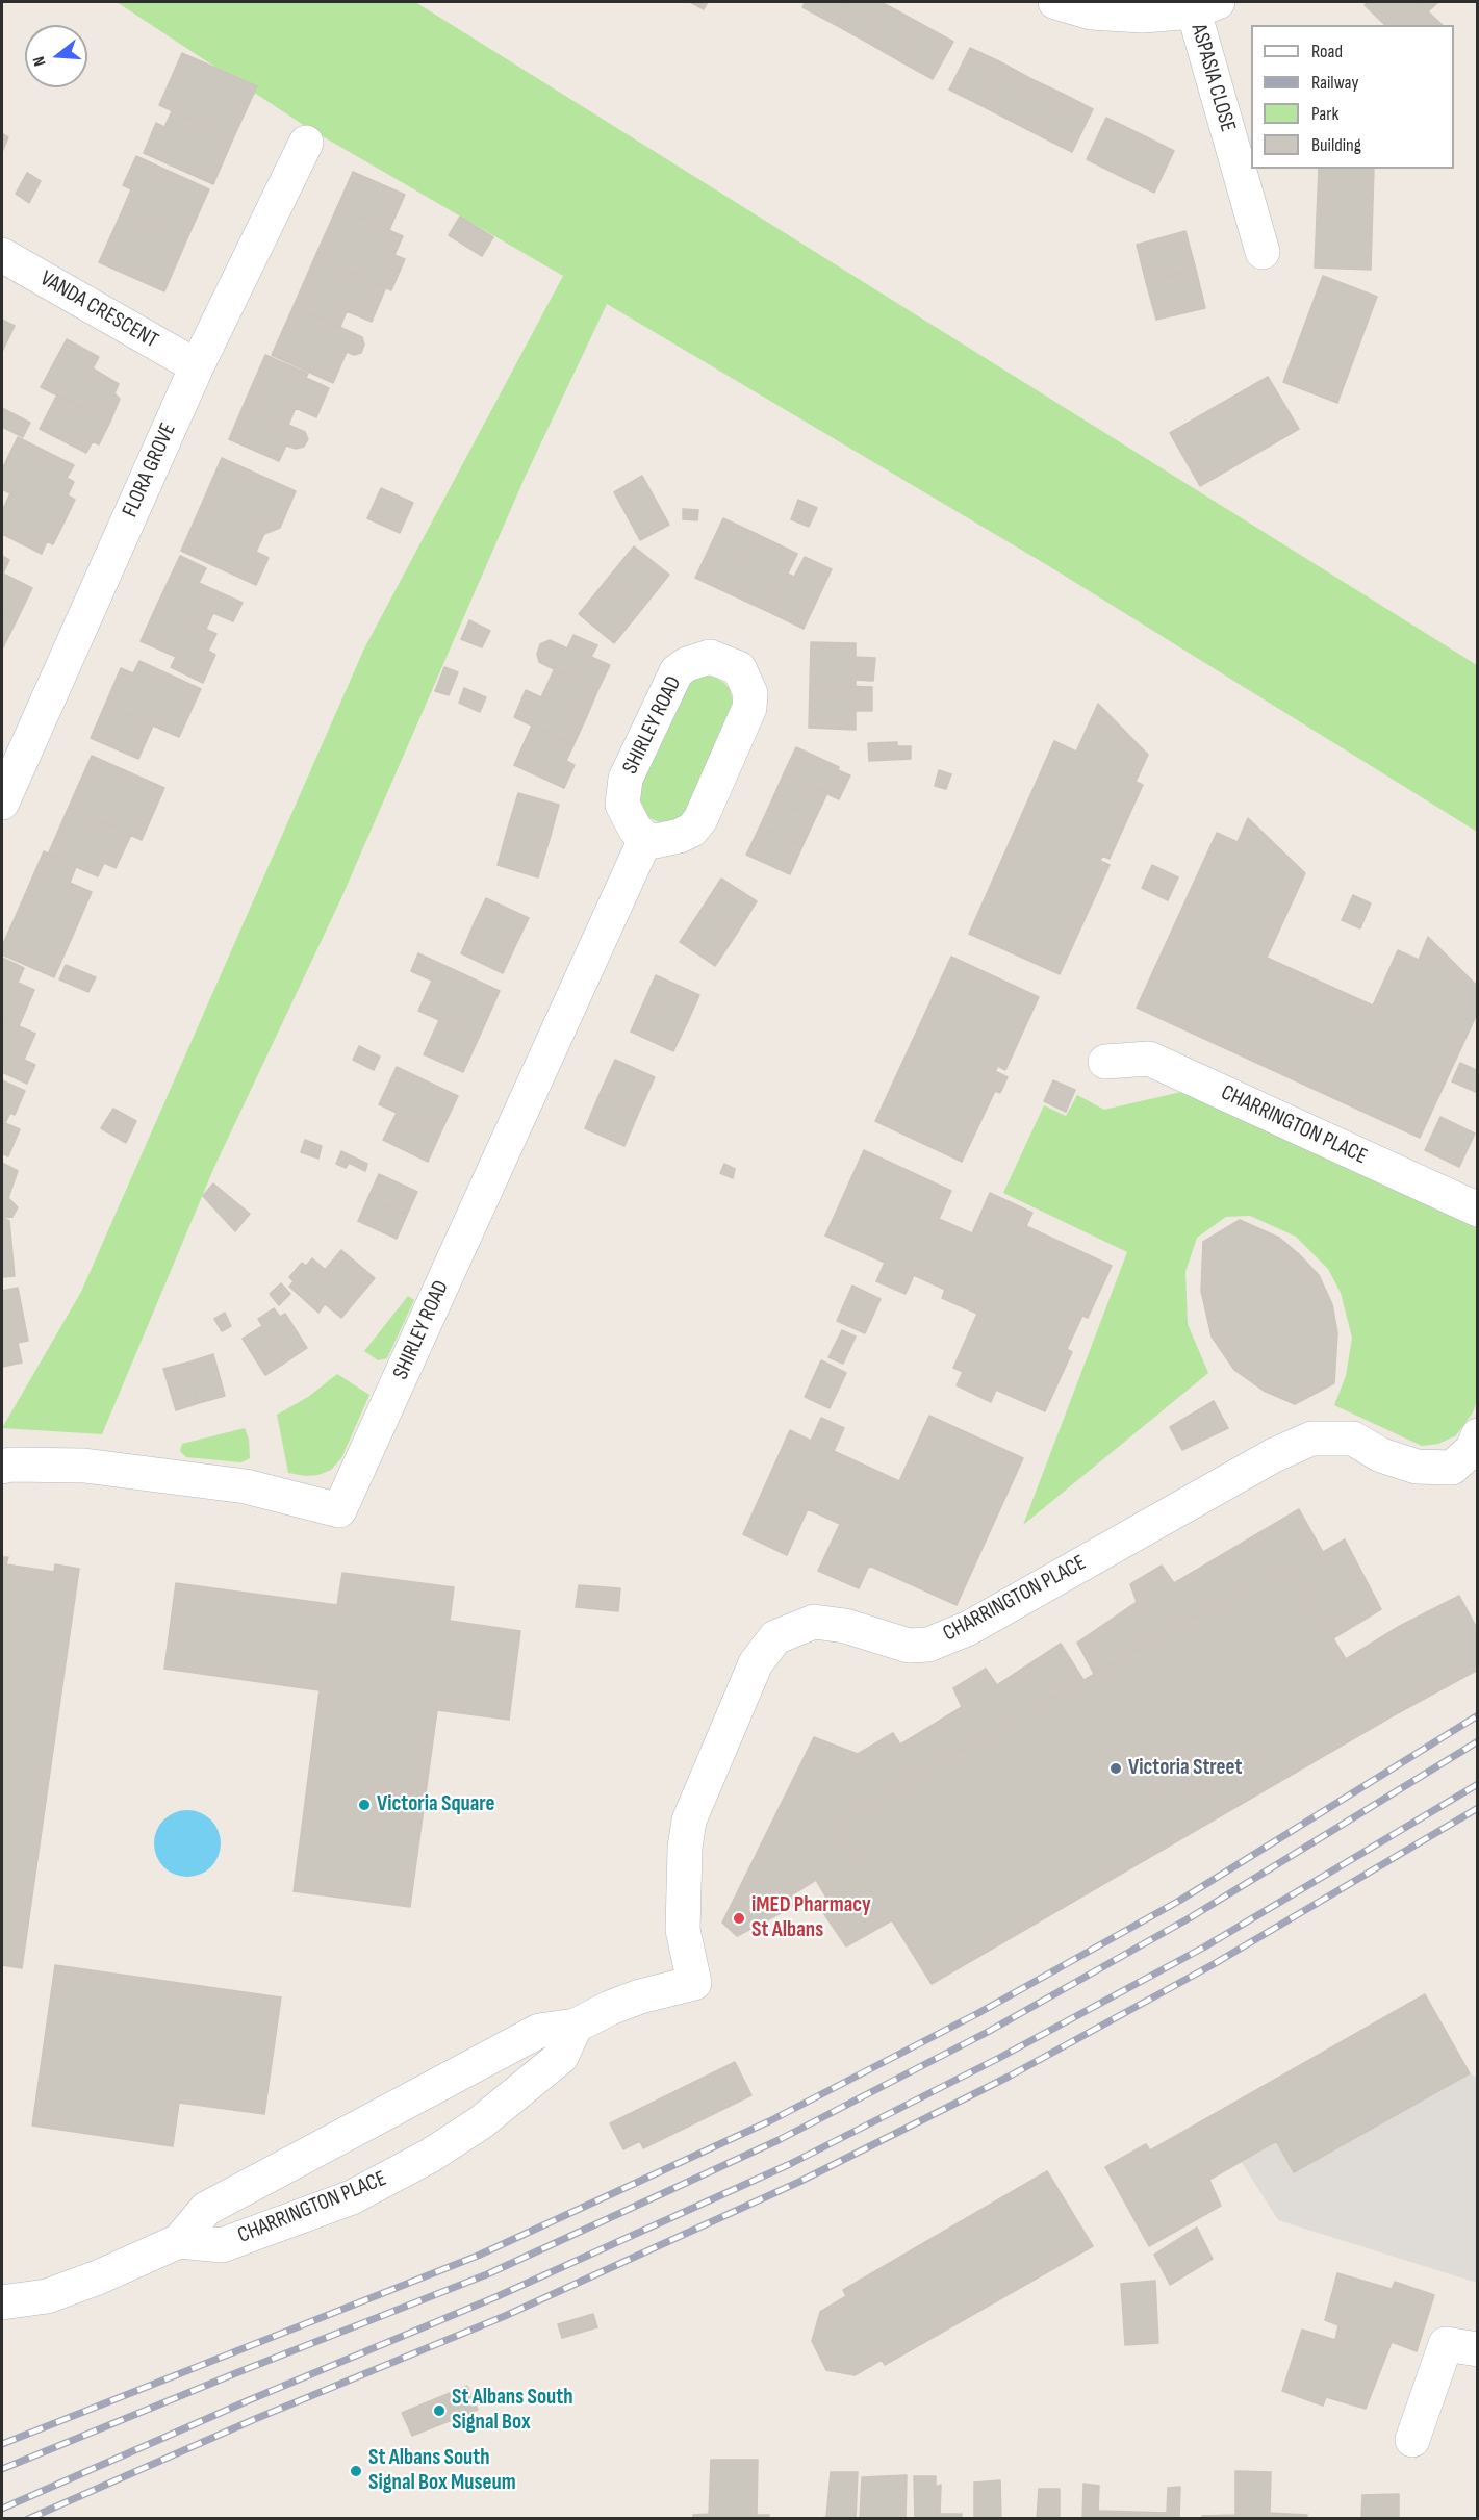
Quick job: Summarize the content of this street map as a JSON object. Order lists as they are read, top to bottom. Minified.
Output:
{"streets":{"street":["ASPASIA CLOSE","VANDA CRESCENT","FLORA GROVE","SHIRLEY ROAD","CHARRINGTON PLACE"]},"crossings":[["VANDA CRESCENT","FLORA GROVE"]],"places":["Victoria Street","Victoria Square","iMED Pharmacy St Albans","St Albans South Signal Box","St Albans South Signal Box Museum"],"legend":["Road","Railway","Park","Building"],"north":"left"}
